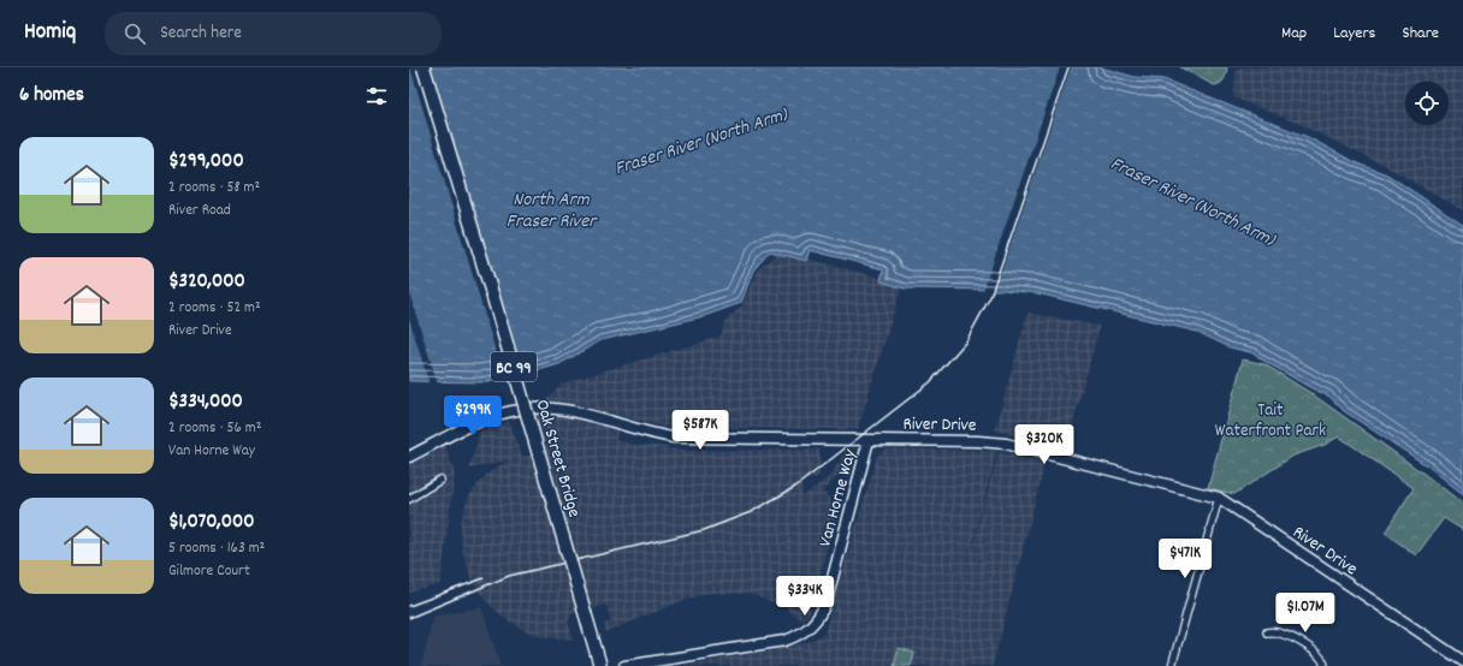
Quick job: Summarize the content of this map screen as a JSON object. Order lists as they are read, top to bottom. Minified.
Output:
{"streets":{"highway":["BC 99","Oak Street Bridge"],"street":["River Drive","Van Horne Way"]},"crossings":[["River Drive","Van Horne Way"]],"water":["Fraser River (North Arm)","North Arm Fraser River"],"parks":["Tait Waterfront Park"],"page":{"header":"Homiq","search":"Search here","nav":["Map","Layers","Share"],"heading":"6 homes","list":[{"name":"$299,000","note":"2 rooms · 58 m² · River Road"},{"name":"$320,000","note":"2 rooms · 52 m² · River Drive"},{"name":"$334,000","note":"2 rooms · 56 m² · Van Horne Way"},{"name":"$1,070,000","note":"5 rooms · 163 m² · Gilmore Court"}],"price":["$299K","$587K","$320K","$471K","$334K","$1.07M"]}}
